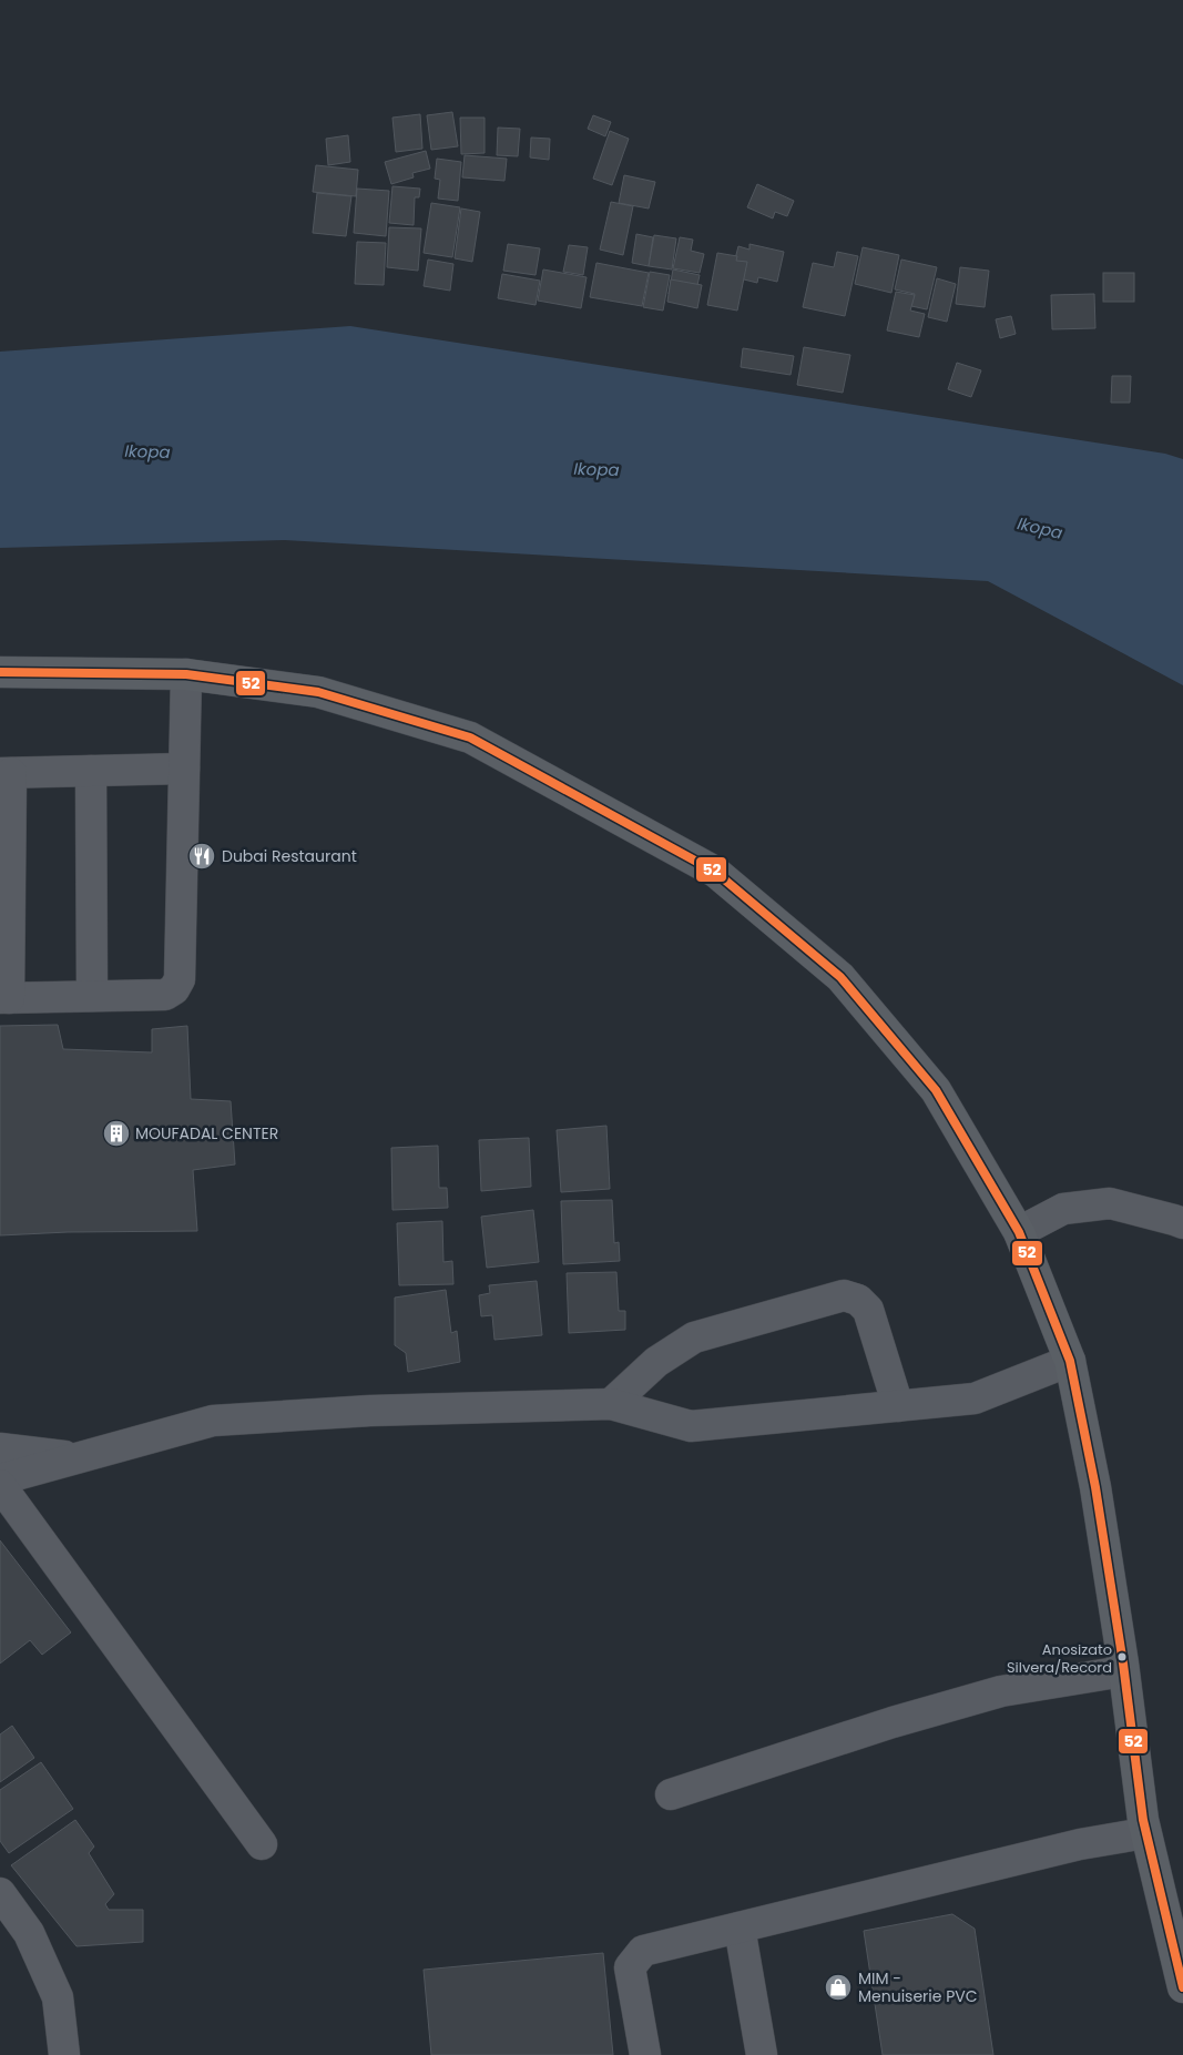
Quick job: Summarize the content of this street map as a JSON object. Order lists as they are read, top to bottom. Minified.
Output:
{"water":["Ikopa"],"places":{"restaurant":["Dubai Restaurant"],"building":["MOUFADAL CENTER"],"other":["Anosizato Silvera/Record"],"shop":["MIM - Menuiserie PVC"]},"lines":["transit line 52"]}
